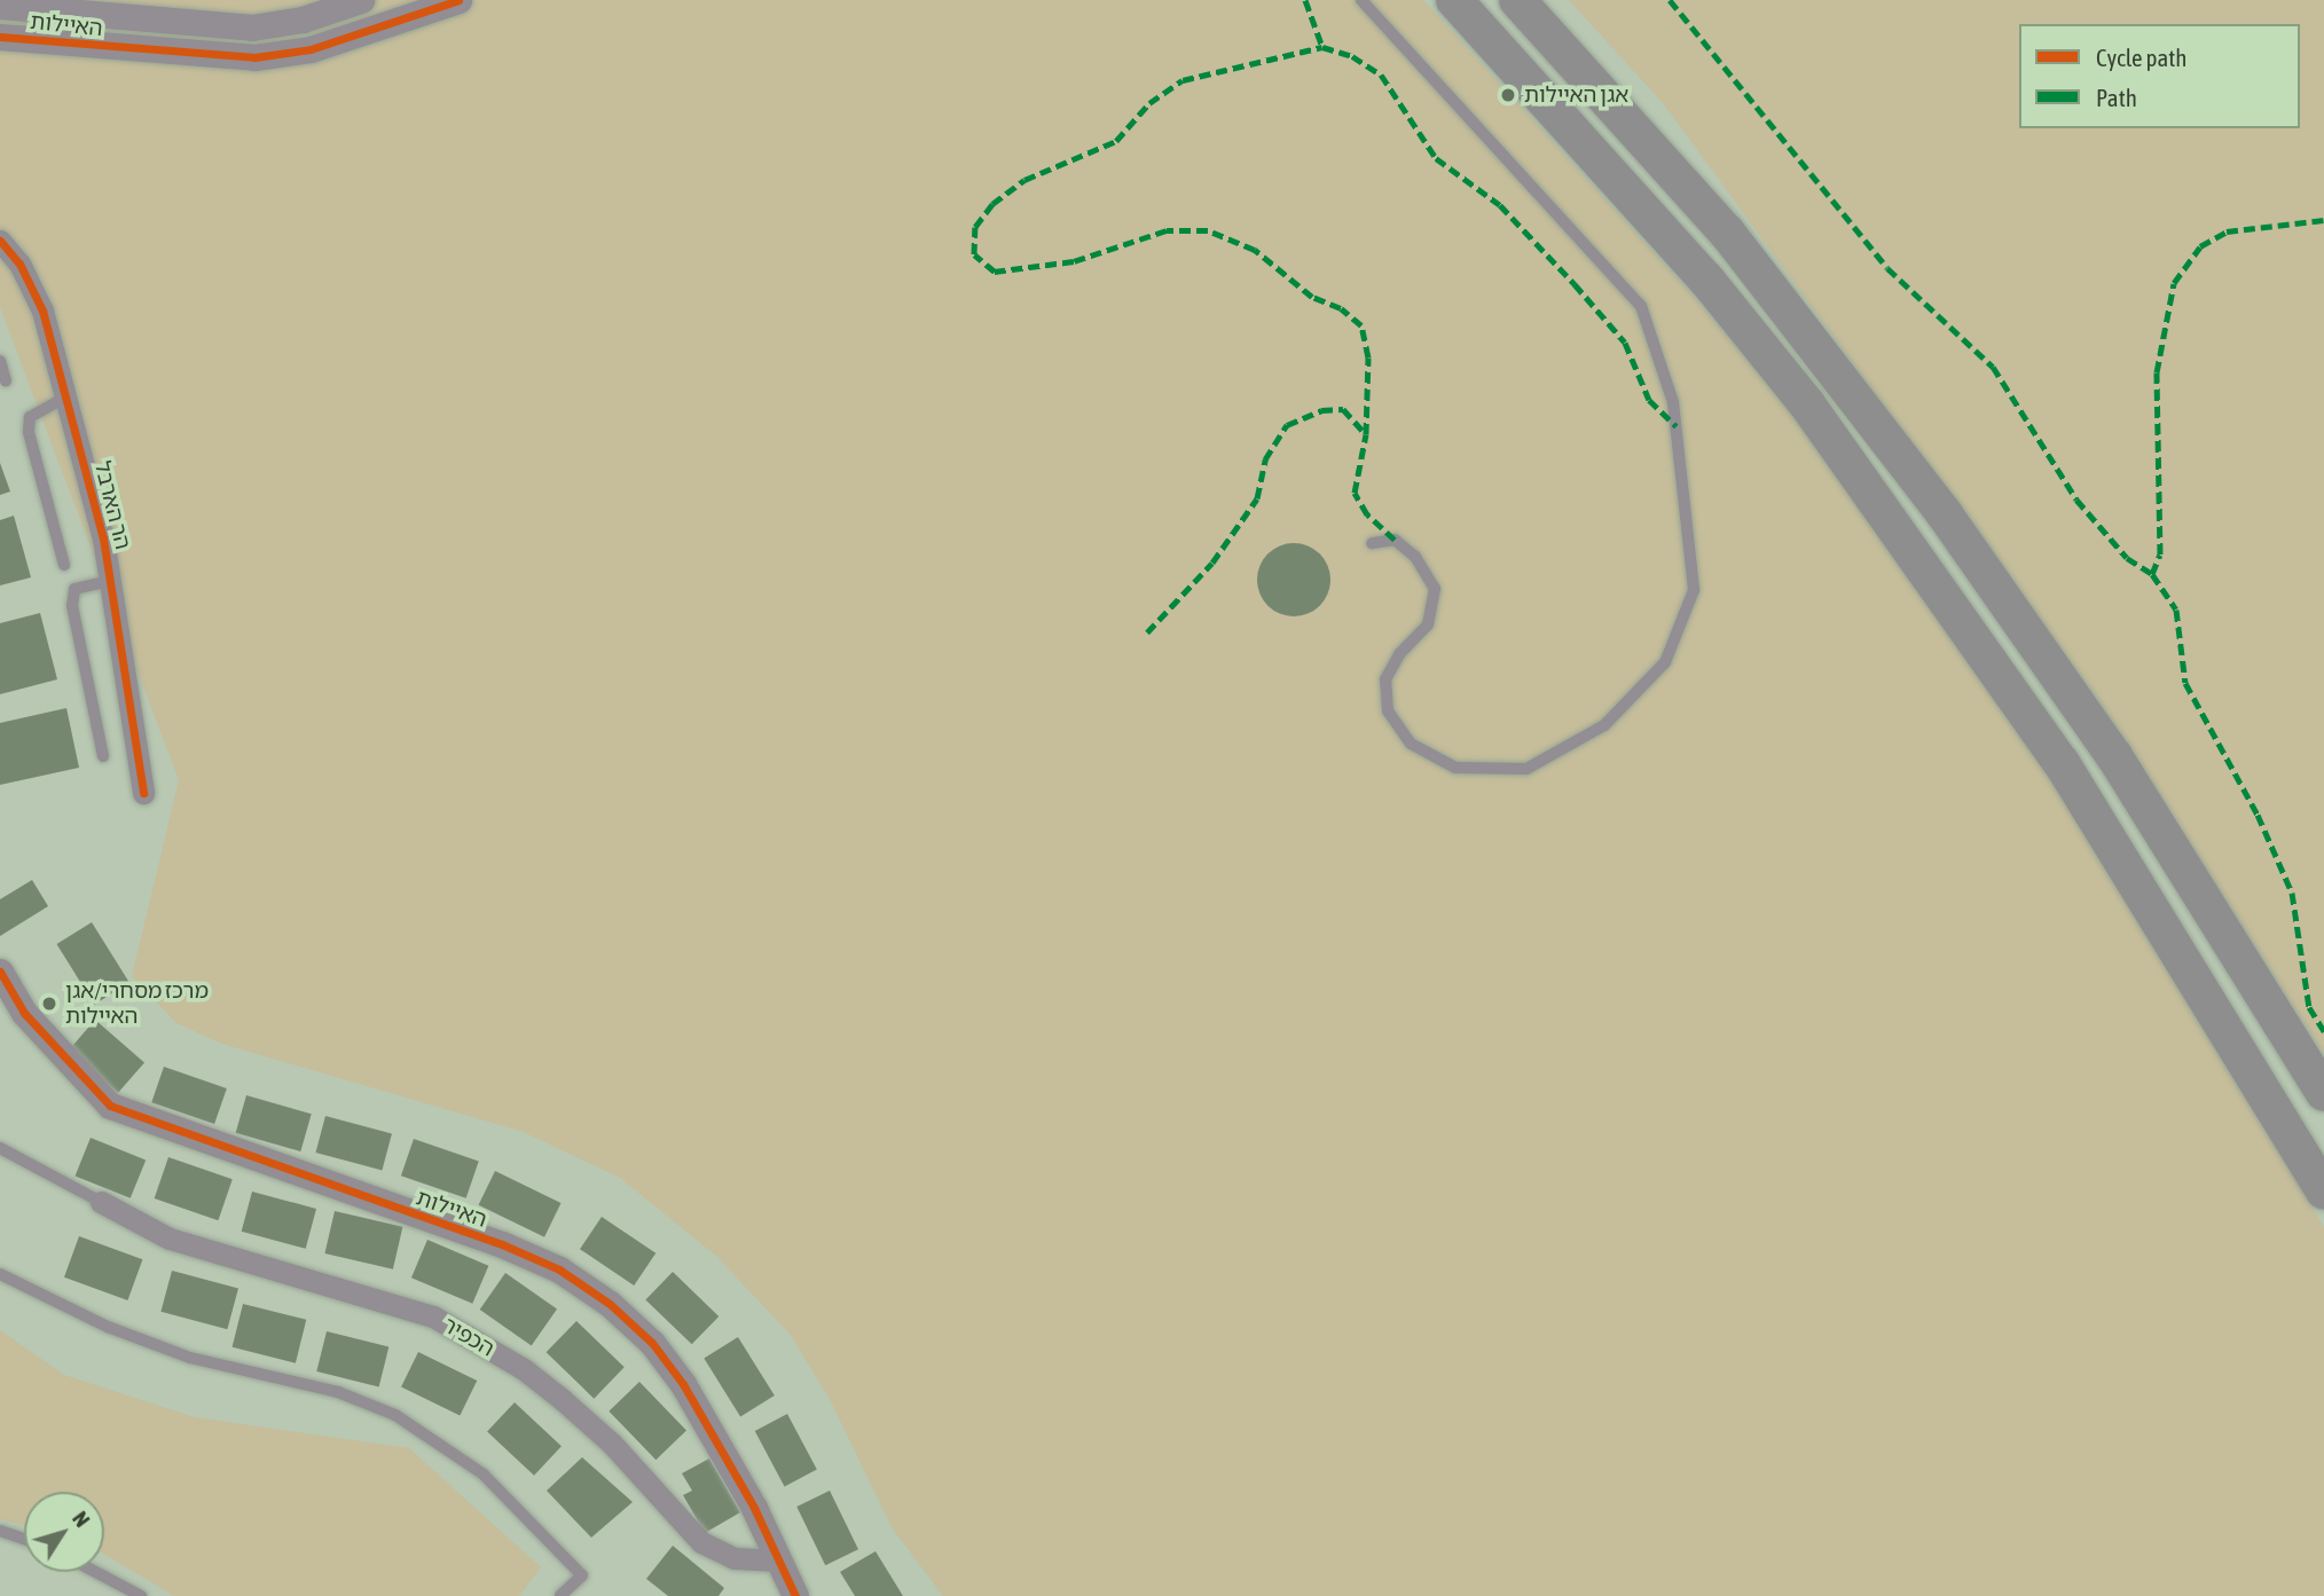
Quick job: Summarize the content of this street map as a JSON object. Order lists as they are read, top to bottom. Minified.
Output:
{"streets":{"street":["האיילות","הר הארבל","הכפיר"]},"crossings":[["האיילות","הכפיר"]],"places":["אגן האיילות","מרכז מסחרי/אגן האיילות"],"legend":["Cycle path","Path"],"north":"top right"}
